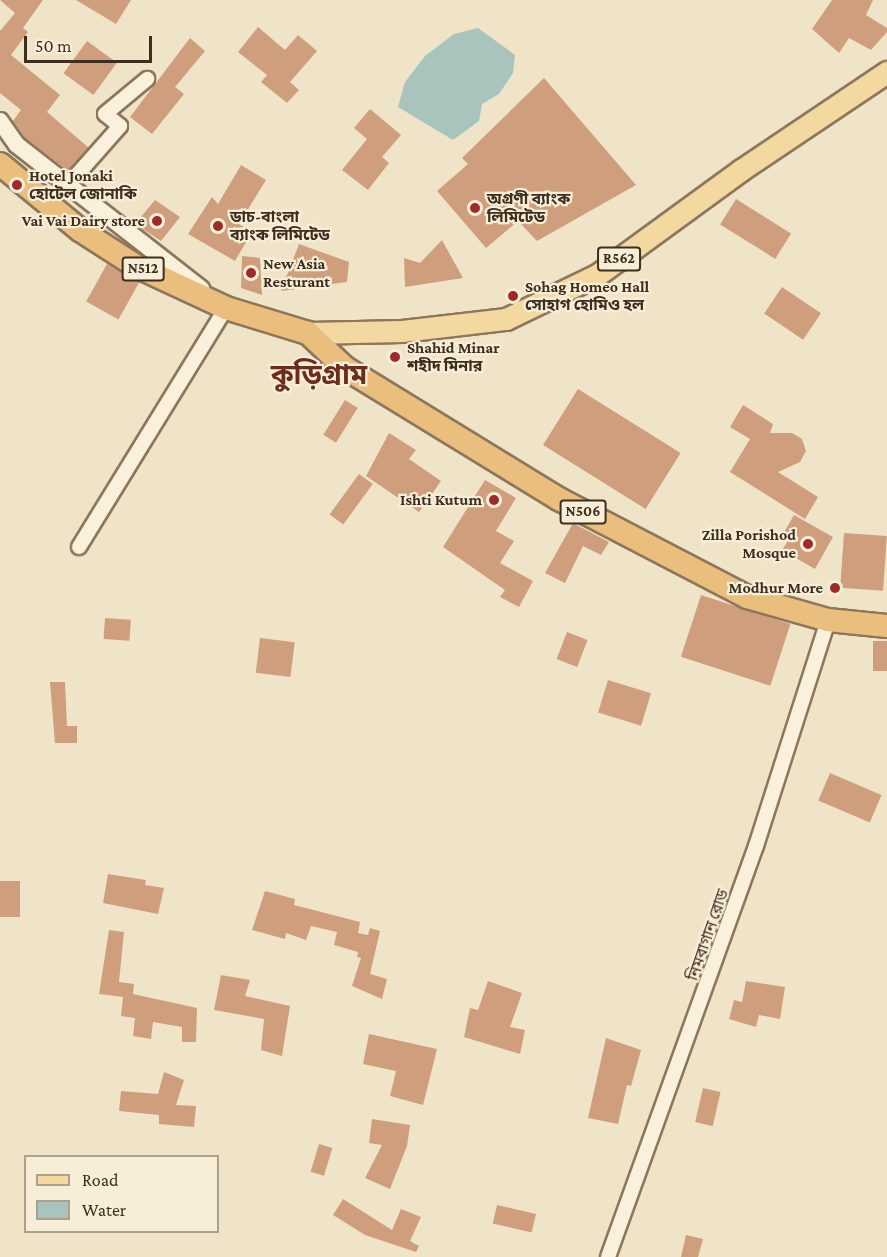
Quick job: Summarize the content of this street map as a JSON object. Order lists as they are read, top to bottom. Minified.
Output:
{"streets":{"highway":["N512","N506"],"main road":["R562"],"street":["নিমবাগান রোড"]},"crossings":[["R562","N512"],["R562","N506"],["N512","N506"],["N506","নিমবাগান রোড"]],"districts":["কুড়িগ্রাম"],"places":["Hotel Jonaki হোটেল জোনাকি","অগ্রণী ব্যাংক লিমিটেড","Vai Vai Dairy store","ডাচ-বাংলা ব্যাংক লিমিটেড","New Asia Resturant","Sohag Homeo Hall সোহাগ হোমিও হল","Shahid Minar শহীদ মিনার","Ishti Kutum","Zilla Porishod Mosque","Modhur More"],"legend":["Road","Water"],"scale_bar":"50 m"}
